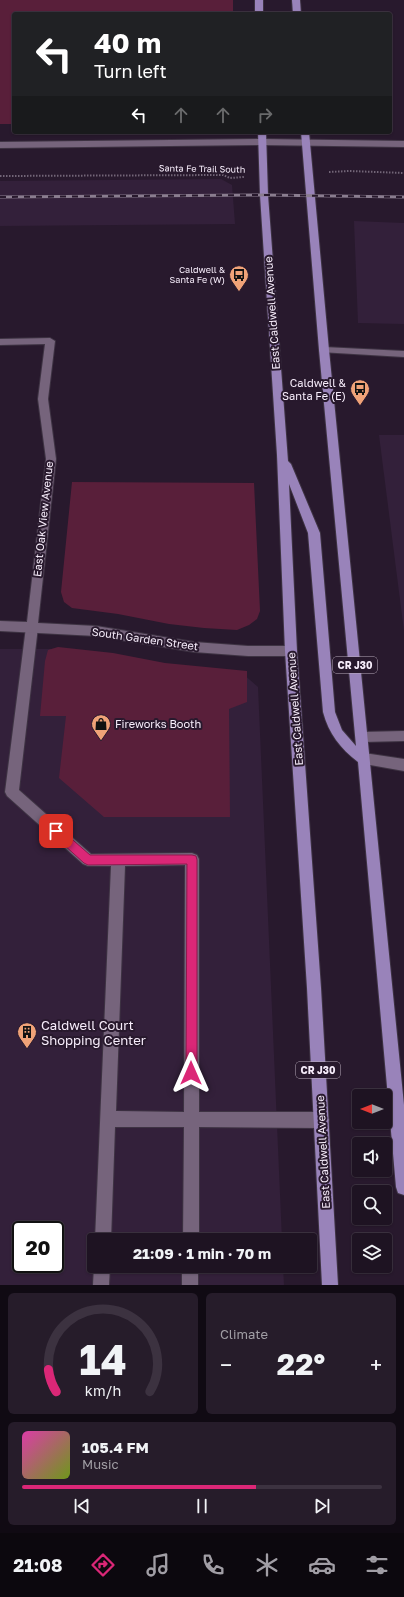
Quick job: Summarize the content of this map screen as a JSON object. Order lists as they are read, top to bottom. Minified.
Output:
{"streets":{"main road":["East Caldwell Avenue","CR J30"],"street":["East Oak View Avenue","South Garden Street"],"path":["Santa Fe Trail South"]},"crossings":[["Santa Fe Trail South","East Caldwell Avenue"],["East Caldwell Avenue","South Garden Street"],["East Oak View Avenue","South Garden Street"]],"places":{"bus stop":["Caldwell & Santa Fe (W)","Caldwell & Santa Fe (E)"],"shop":["Fireworks Booth"],"building":["Caldwell Court Shopping Center"]},"north":"left","page":{"turn":["40 m","Turn left"],"limit":"20","trip":"21:09 · 1 min · 70 m","tile":"Climate","heat":["−","22°","+"],"song":["105.4 FM","Music"],"tabs":"21:08","gauge":["14","km/h"]}}
